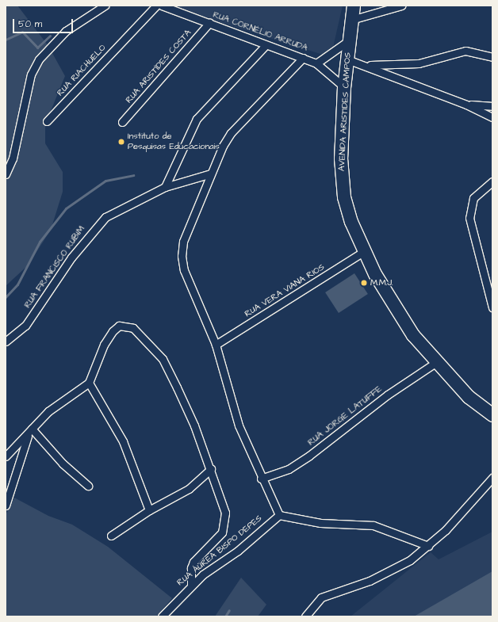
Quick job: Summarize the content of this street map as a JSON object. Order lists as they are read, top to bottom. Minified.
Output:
{"streets":{"highway":["AVENIDA ARISTIDES CAMPOS"],"street":["RUA CORNÉLIO ARRUDA","RUA ARISTÍDES COSTA","RUA RIACHUELO","RUA FRANCISCO RUBIM","RUA VERA VIANA RIOS","RUA JORGE LATUFFE","RUA ÁUREA BISPO DEPES"]},"crossings":[["RUA CORNÉLIO ARRUDA","RUA ARISTÍDES COSTA"],["RUA CORNÉLIO ARRUDA","AVENIDA ARISTIDES CAMPOS"],["AVENIDA ARISTIDES CAMPOS","RUA VERA VIANA RIOS"],["AVENIDA ARISTIDES CAMPOS","RUA JORGE LATUFFE"]],"places":["Instituto de Pesquisas Educacionais","M.M.J."],"scale_bar":"50 m"}
